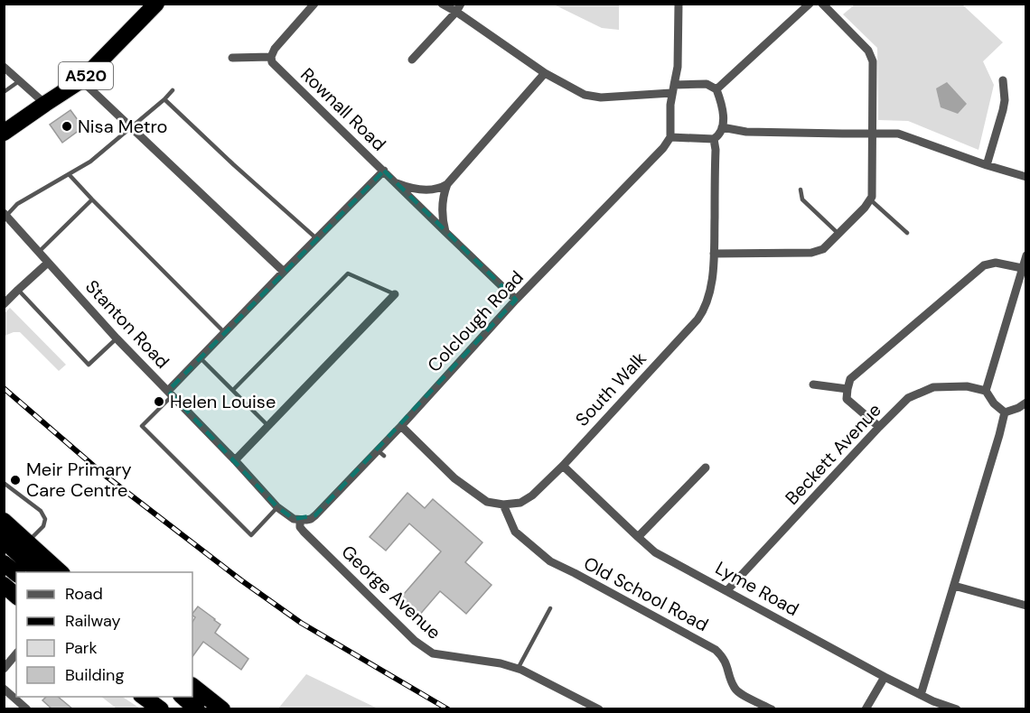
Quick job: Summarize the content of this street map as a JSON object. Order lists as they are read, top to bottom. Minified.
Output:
{"streets":{"highway":["A520"],"street":["Rownall Road","Colclough Road","Stanton Road","South Walk","Beckett Avenue","Lyme Road","George Avenue","Old School Road"]},"crossings":[["Rownall Road","Colclough Road"],["Colclough Road","Stanton Road"],["Colclough Road","South Walk"],["Colclough Road","George Avenue"],["Stanton Road","George Avenue"],["South Walk","Lyme Road"],["South Walk","Old School Road"],["Beckett Avenue","Lyme Road"]],"places":["Nisa Metro","Helen Louise","Meir Primary Care Centre"],"legend":["Road","Railway","Park","Building"]}
